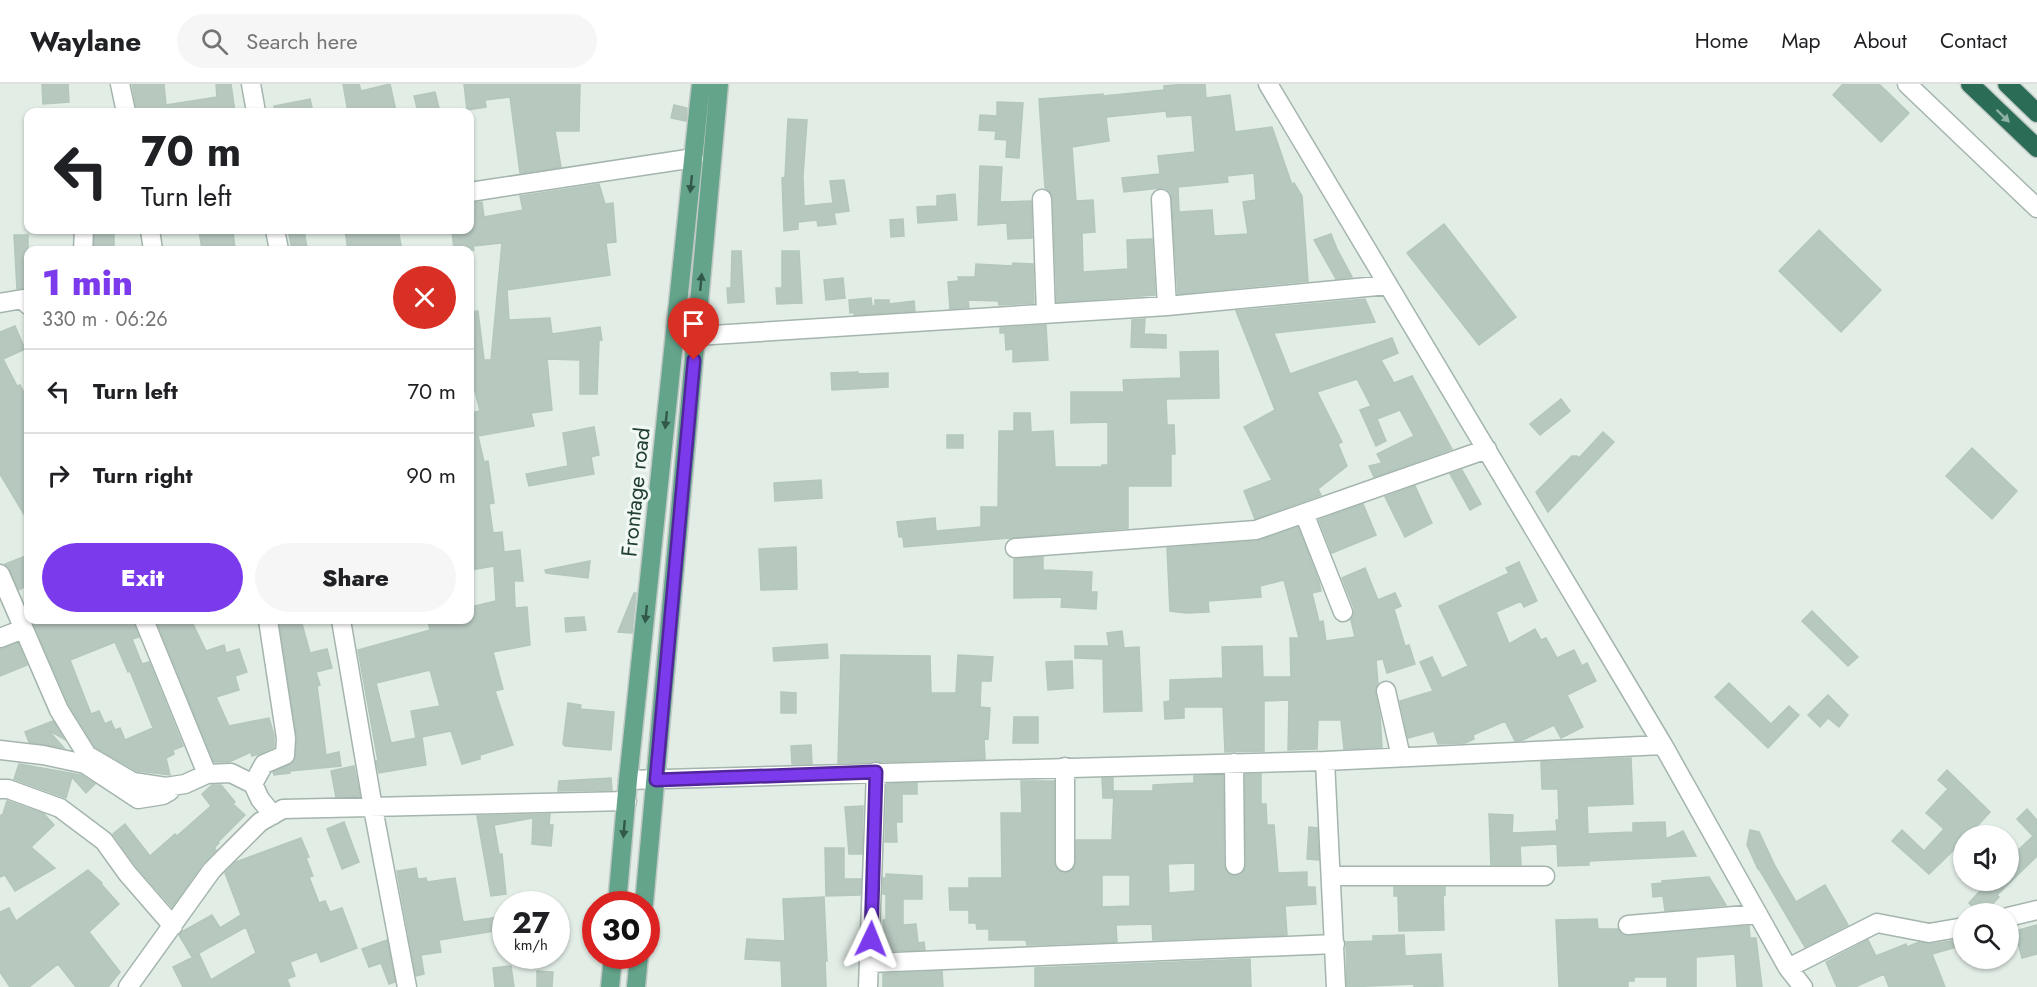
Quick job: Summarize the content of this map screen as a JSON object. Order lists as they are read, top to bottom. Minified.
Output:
{"streets":{"main road":["Frontage road"]},"page":{"header":"Waylane","search":"Search here","nav":["Home","Map","About","Contact"],"turn":["70 m","Turn left"],"heading":["1 min","330 m · 06:26"],"list":[{"name":"Turn left","value":"70 m"},{"name":"Turn right","value":"90 m"}],"buttons":["Exit","Share"],"speed":"27 km/h","limit":"30"}}
